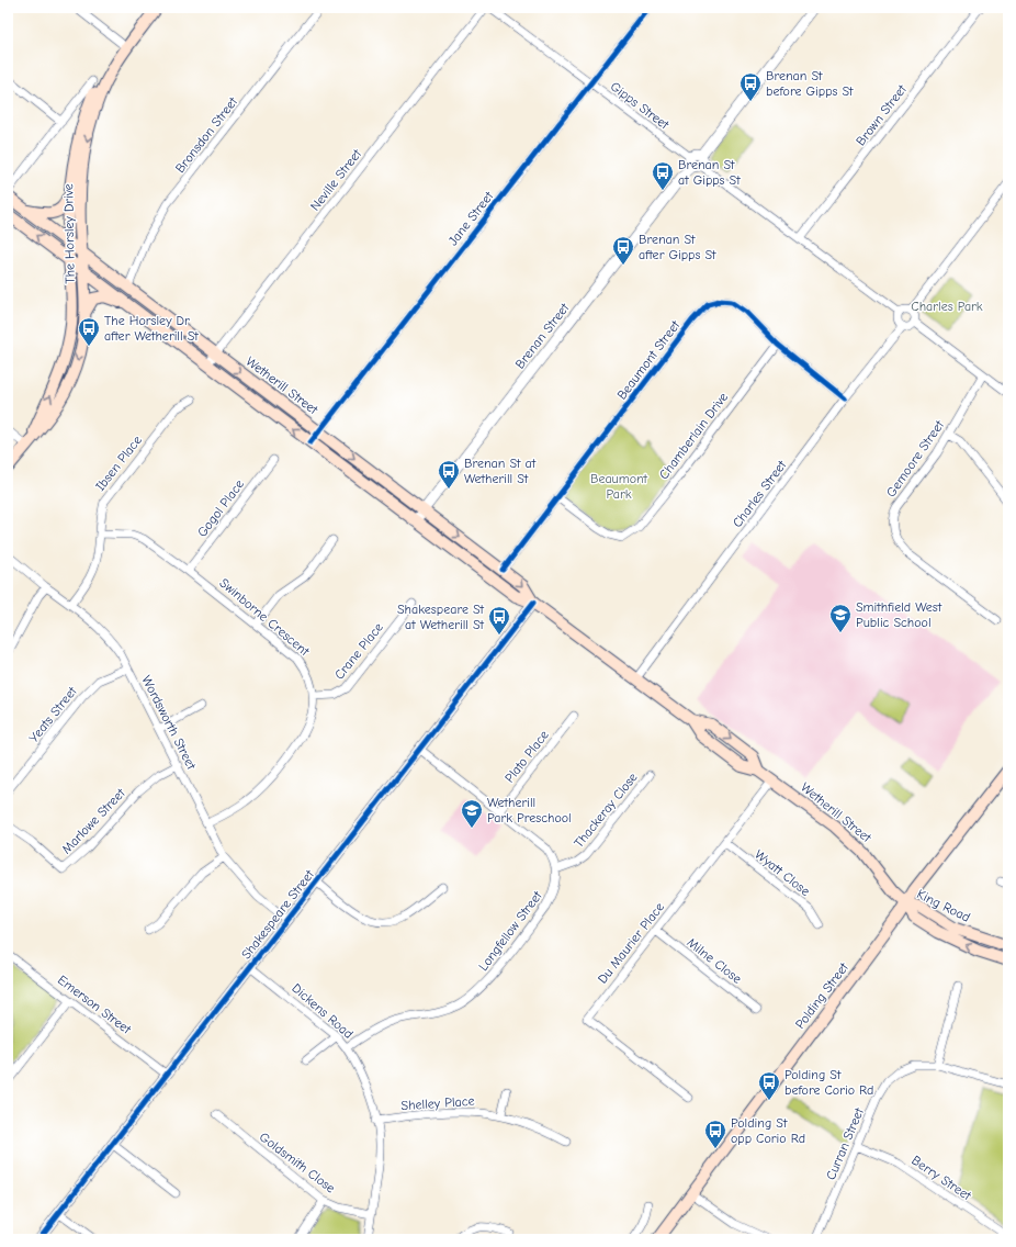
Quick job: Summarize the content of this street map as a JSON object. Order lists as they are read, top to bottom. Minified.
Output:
{"streets":{"main road":["The Horsley Drive","Wetherill Street","King Road","Polding Street"],"street":["Gipps Street","Brown Street","Bronsdon Street","Neville Street","Jane Street","Brenan Street","Beaumont Street","Chamberlain Drive","Gemoore Street","Ibsen Place","Charles Street","Gogol Place","Swinborne Crescent","Crane Place","Yeats Street","Wordsworth Street","Plato Place","Thackeray Close","Marlowe Street","Wyatt Close","Shakespeare Street","Longfellow Street","Du Maurier Place","Milne Close","Emerson Street","Dickens Road","Shelley Place","Curran Street","Goldsmith Close","Berry Street"]},"crossings":[["Gipps Street","Jane Street"],["Gipps Street","Brenan Street"],["Bronsdon Street","Wetherill Street"],["Neville Street","Wetherill Street"],["Jane Street","Wetherill Street"],["The Horsley Drive","Wetherill Street"],["Brenan Street","Wetherill Street"],["Beaumont Street","Wetherill Street"],["Beaumont Street","Chamberlain Drive"],["Beaumont Street","Charles Street"],["Wetherill Street","Charles Street"],["Wetherill Street","King Road"],["Wetherill Street","Shakespeare Street"],["Wetherill Street","Du Maurier Place"],["Wetherill Street","Polding Street"],["Ibsen Place","Swinborne Crescent"],["Ibsen Place","Wordsworth Street"],["Gogol Place","Swinborne Crescent"],["Swinborne Crescent","Crane Place"],["Swinborne Crescent","Wordsworth Street"],["Yeats Street","Wordsworth Street"],["Wordsworth Street","Marlowe Street"],["Wordsworth Street","Shakespeare Street"],["Thackeray Close","Longfellow Street"],["Wyatt Close","Du Maurier Place"],["King Road","Polding Street"],["Shakespeare Street","Emerson Street"],["Shakespeare Street","Dickens Road"],["Longfellow Street","Dickens Road"],["Du Maurier Place","Milne Close"],["Dickens Road","Shelley Place"],["Dickens Road","Goldsmith Close"],["Curran Street","Berry Street"]],"parks":["Charles Park","Beaumont Park"],"places":{"bus stop":["Brenan St before Gipps St","Brenan St at Gipps St","Brenan St after Gipps St","The Horsley Dr after Wetherill St","Brenan St at Wetherill St","Shakespeare St at Wetherill St","Polding St before Corio Rd","Polding St opp Corio Rd"],"school or university":["Smithfield West Public School","Wetherill Park Preschool"]}}
